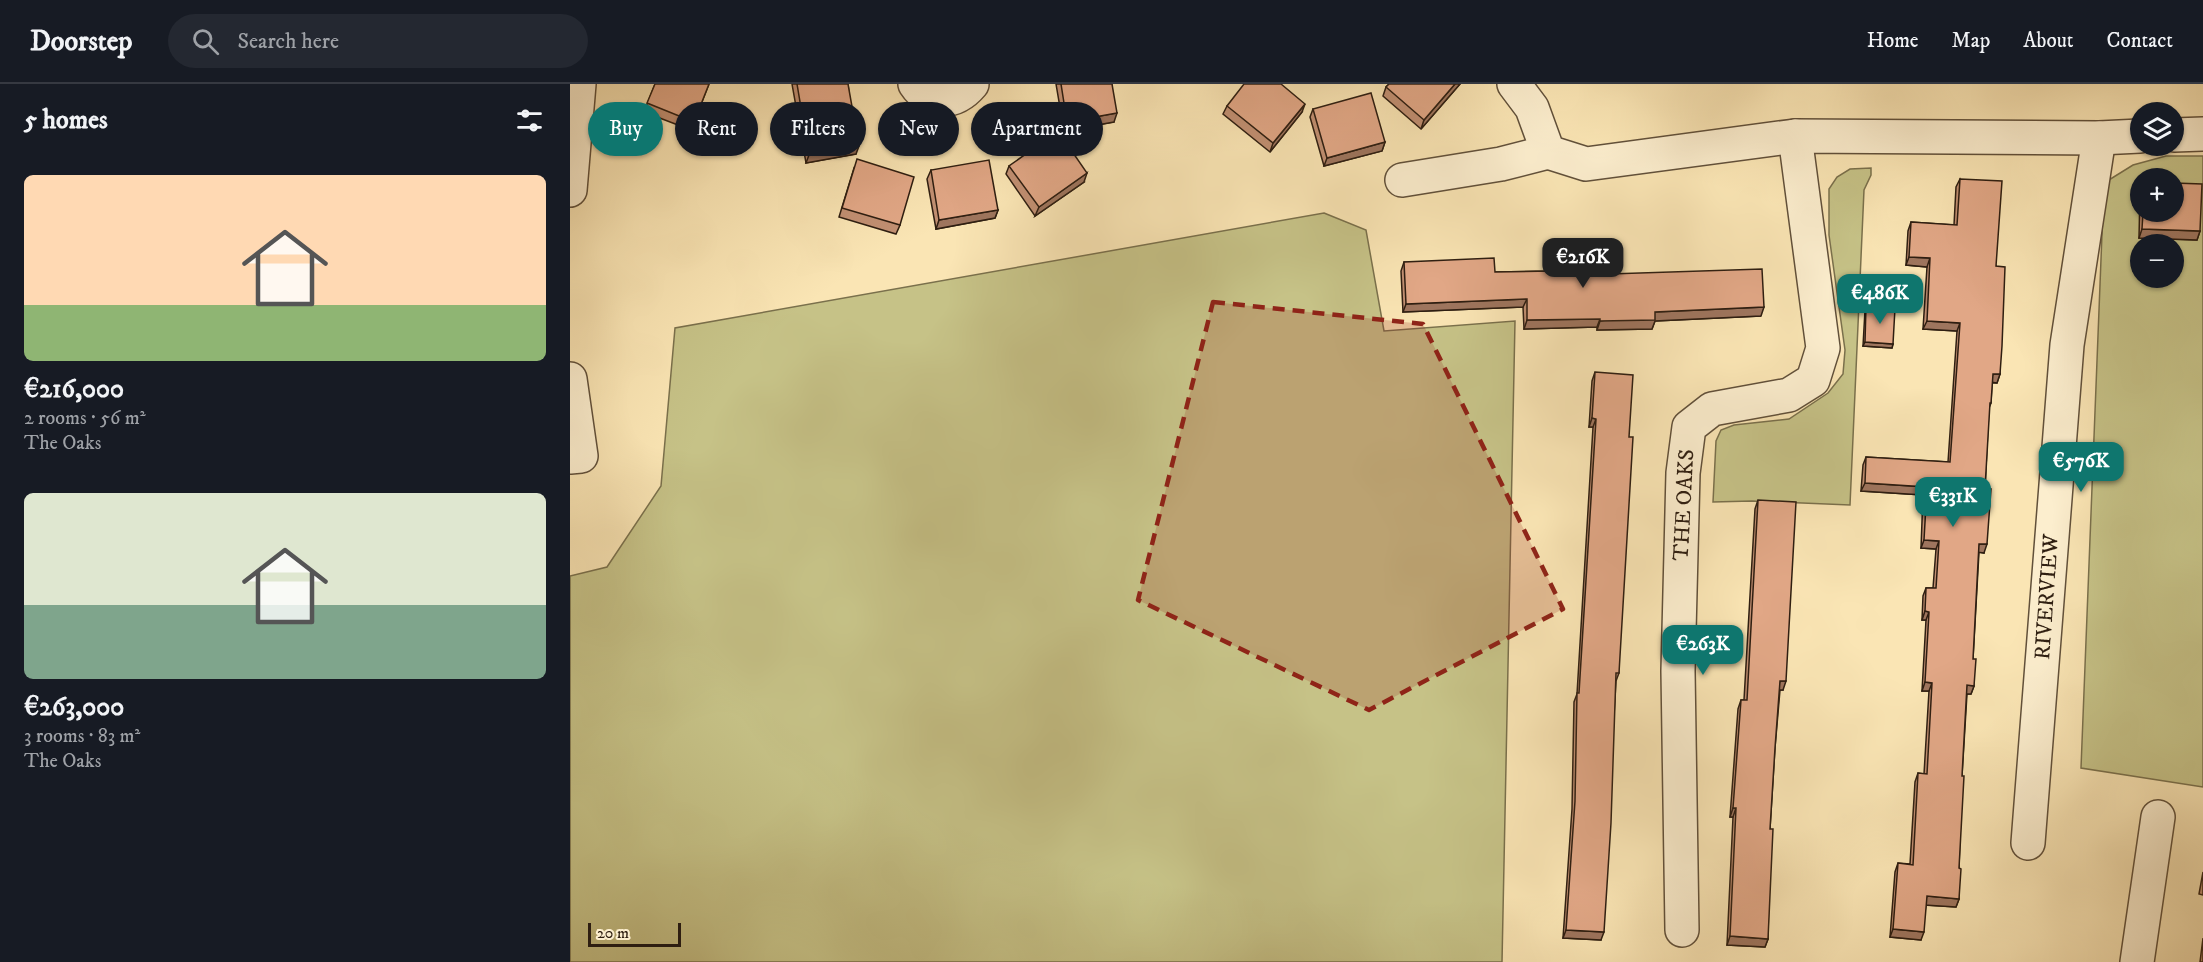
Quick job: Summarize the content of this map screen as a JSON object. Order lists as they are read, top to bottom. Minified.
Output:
{"streets":{"street":["THE OAKS","RIVERVIEW"]},"scale_bar":"20 m","page":{"header":"Doorstep","search":"Search here","nav":["Home","Map","About","Contact"],"heading":"5 homes","map_buttons":["+","−"],"chip":["Buy","Rent","Filters","New","Apartment"],"list":[{"name":"€216,000","note":"2 rooms · 56 m² · The Oaks"},{"name":"€263,000","note":"3 rooms · 83 m² · The Oaks"}],"price":["€216K","€486K","€576K","€331K","€263K"],"scale":"20 m"}}
